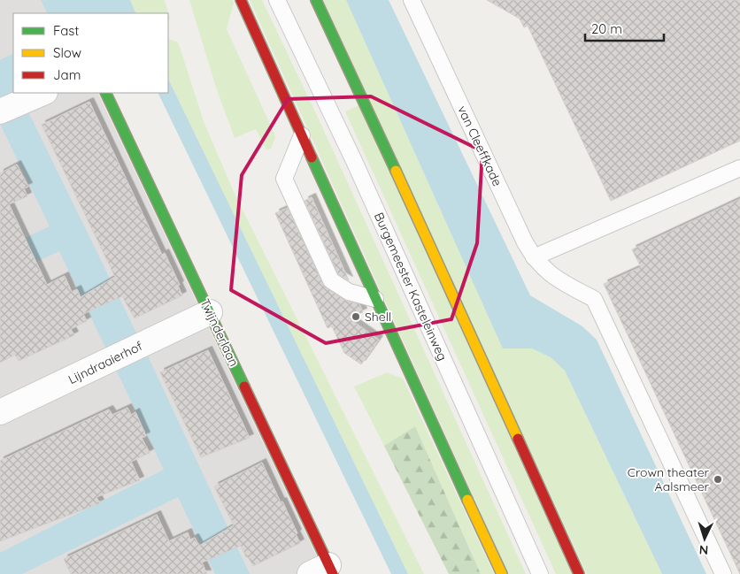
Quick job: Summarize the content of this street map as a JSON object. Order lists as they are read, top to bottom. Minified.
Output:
{"streets":{"main road":["Twijnderlaan"],"street":["Lijndraaierhof"],"lane":["van Cleeffkade","Burgemeester Kasteleinweg"]},"crossings":[["Twijnderlaan","Lijndraaierhof"]],"places":["Shell","Crown theater Aalsmeer"],"legend":["Fast","Slow","Jam"],"scale_bar":"20 m","north":"bottom"}
